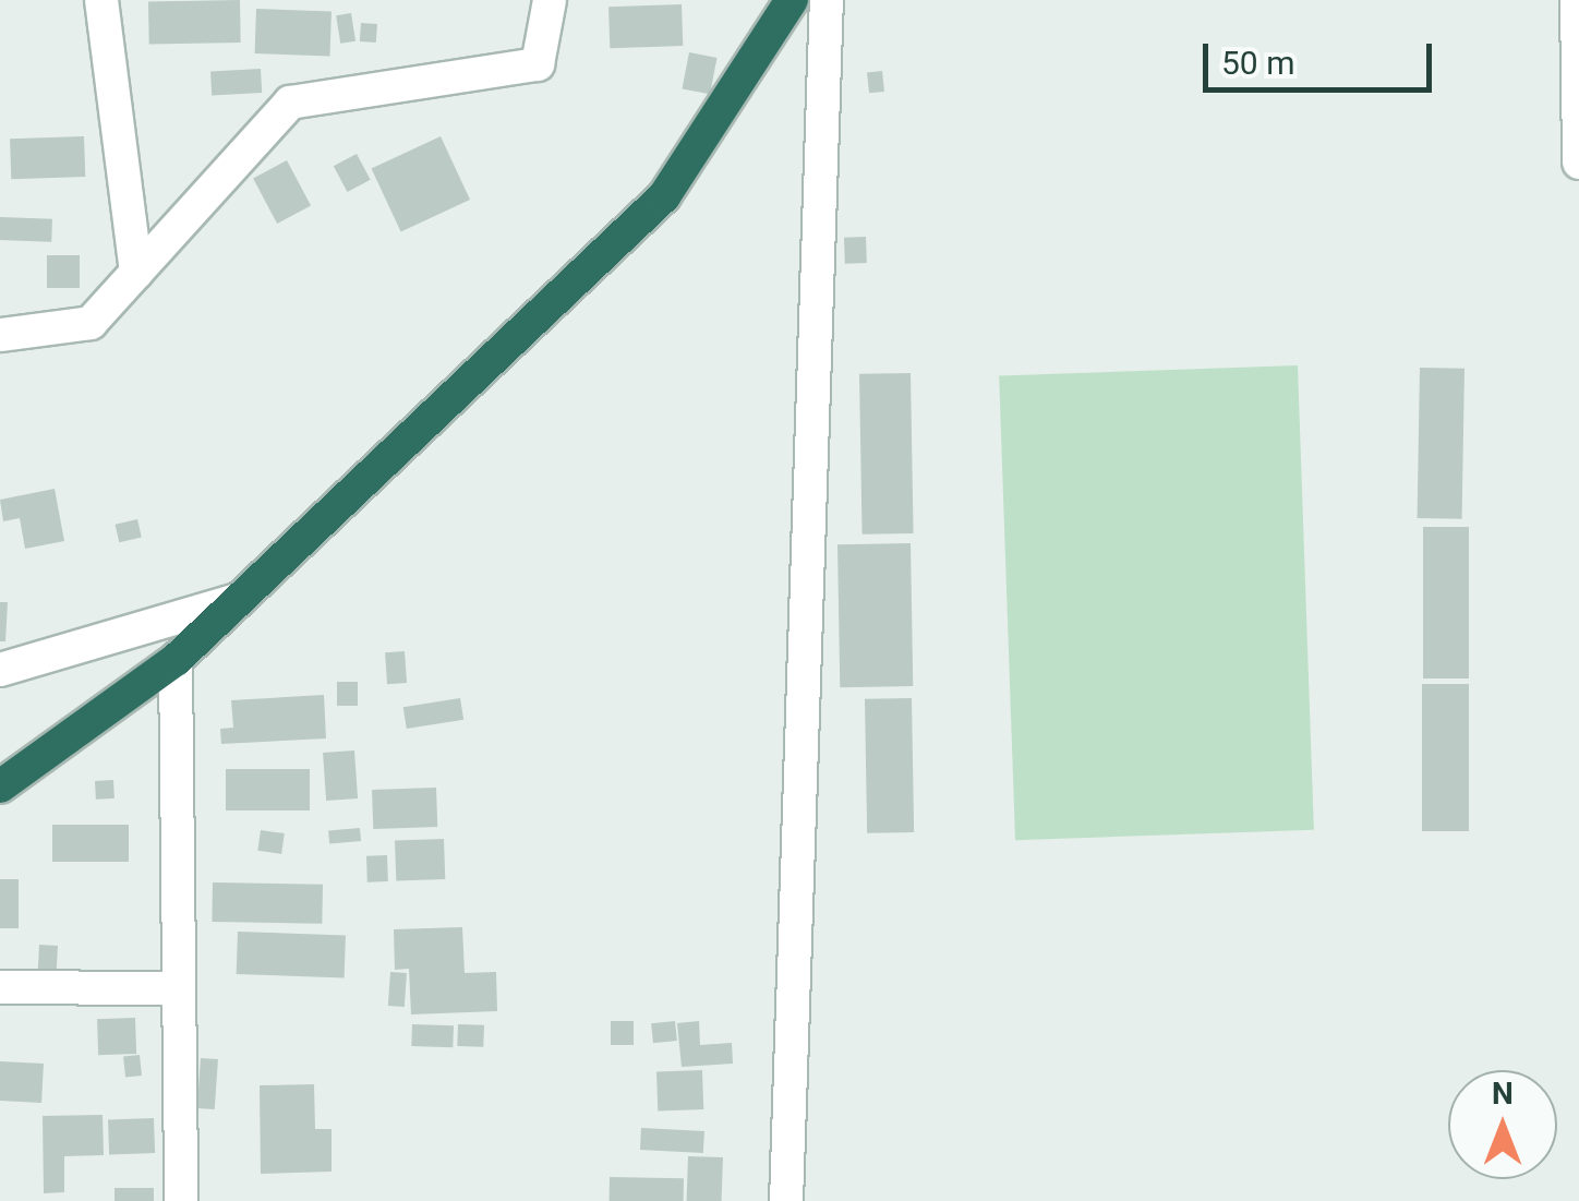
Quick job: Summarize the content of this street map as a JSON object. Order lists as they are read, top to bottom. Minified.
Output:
{"scale_bar":"50 m","north":"top"}
